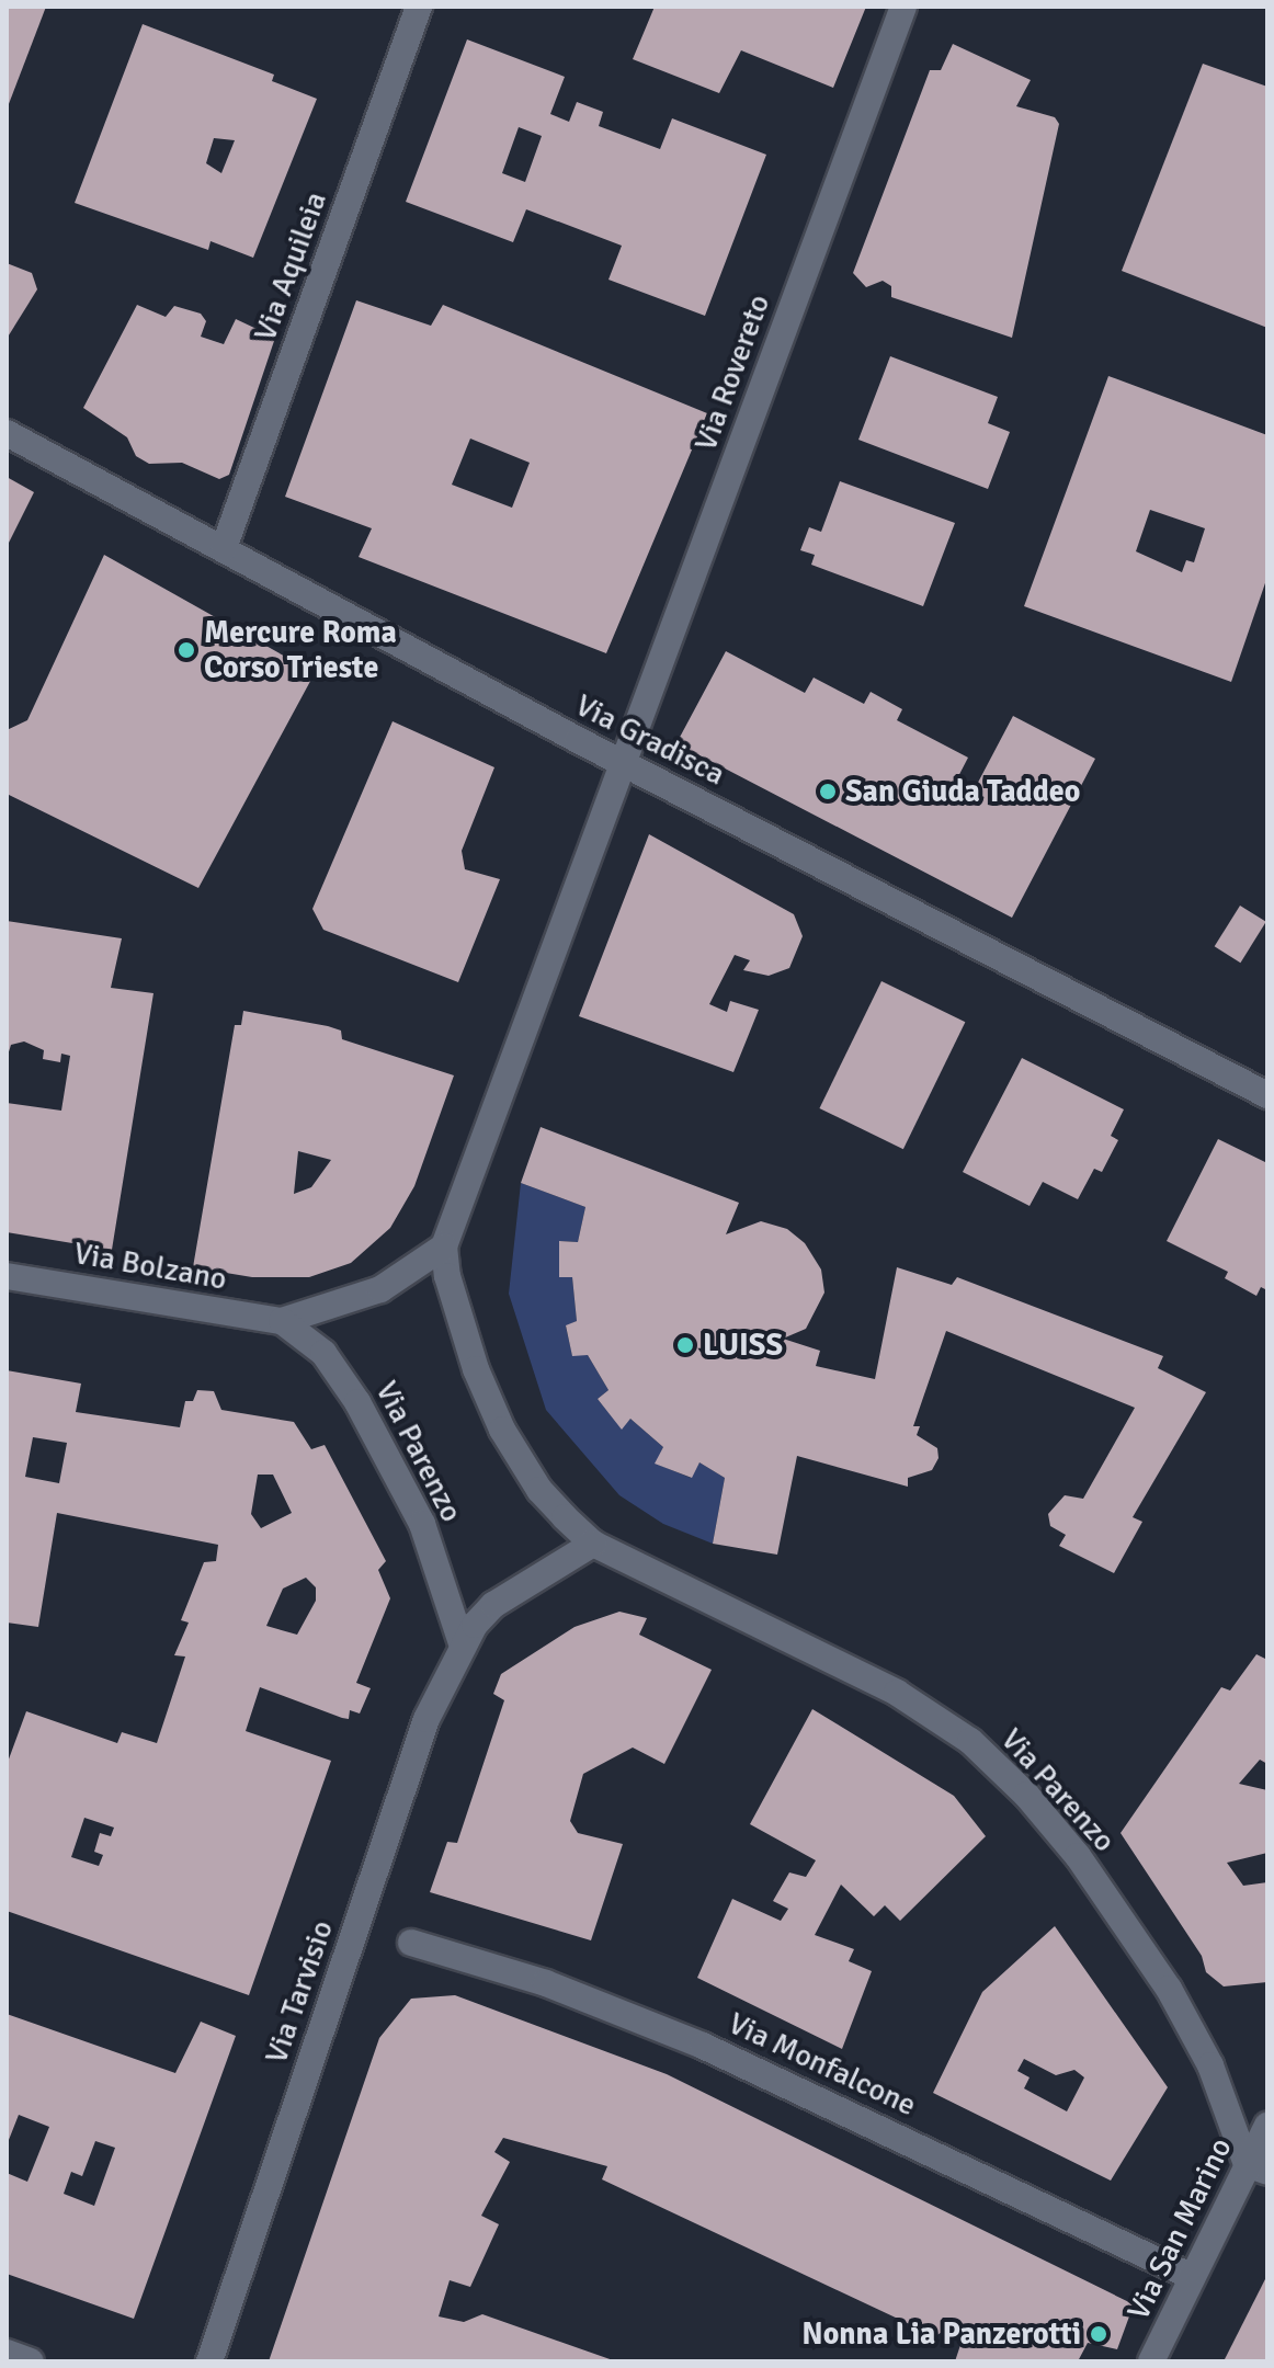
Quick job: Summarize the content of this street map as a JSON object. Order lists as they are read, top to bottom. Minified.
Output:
{"streets":{"street":["Via Aquileia","Via Rovereto","Via Gradisca","Via Bolzano","Via Parenzo","Via Tarvisio","Via Monfalcone","Via San Marino"]},"crossings":[["Via Aquileia","Via Gradisca"],["Via Rovereto","Via Gradisca"],["Via Bolzano","Via Parenzo"],["Via Parenzo","Via Tarvisio"],["Via Parenzo","Via San Marino"],["Via Monfalcone","Via San Marino"]],"places":["Mercure Roma Corso Trieste","San Giuda Taddeo","LUISS","Nonna Lia Panzerotti"]}
